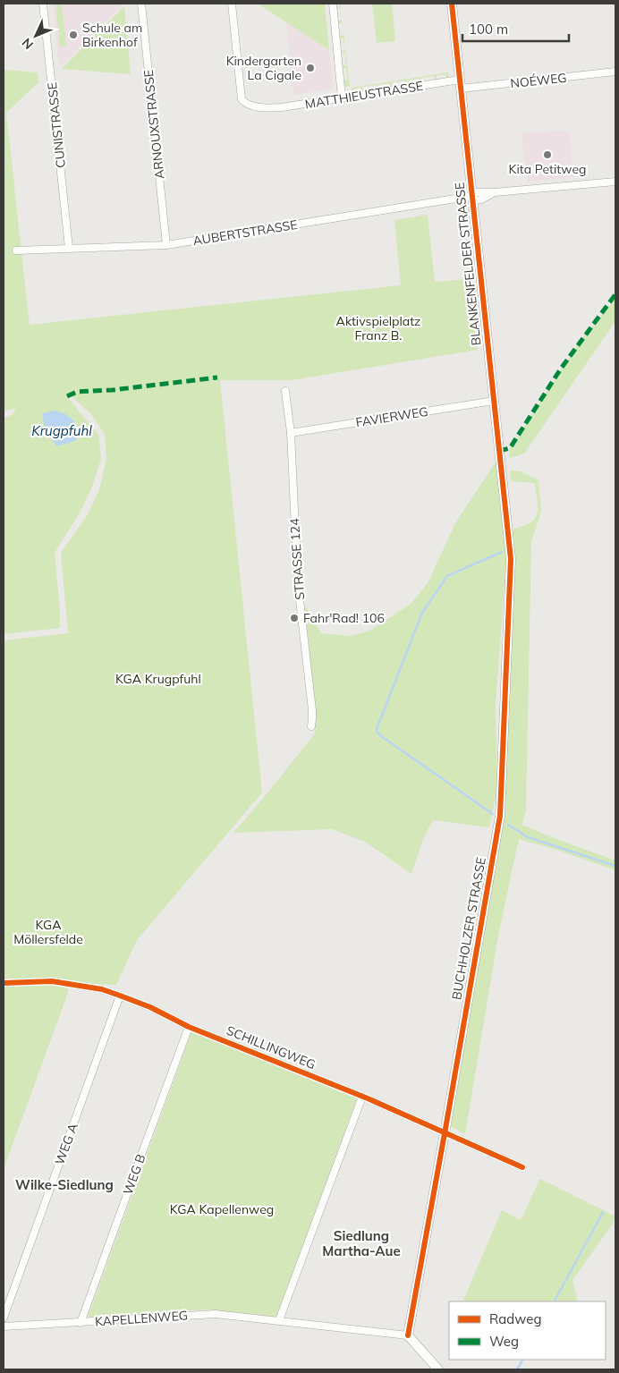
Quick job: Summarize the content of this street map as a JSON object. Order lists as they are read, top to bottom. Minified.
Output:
{"streets":{"street":["NOÉWEG","MATTHIEUSTRASSE","ARNOUXSTRASSE","CUNISTRASSE","AUBERTSTRASSE","BLANKENFELDER STRASSE","FAVIERWEG","STRASSE 124","BUCHHOLZER STRASSE","SCHILLINGWEG","WEG A","WEG B","KAPELLENWEG"]},"crossings":[["NOÉWEG","MATTHIEUSTRASSE"],["NOÉWEG","BLANKENFELDER STRASSE"],["MATTHIEUSTRASSE","BLANKENFELDER STRASSE"],["ARNOUXSTRASSE","AUBERTSTRASSE"],["CUNISTRASSE","AUBERTSTRASSE"],["AUBERTSTRASSE","BLANKENFELDER STRASSE"],["BLANKENFELDER STRASSE","FAVIERWEG"],["BLANKENFELDER STRASSE","BUCHHOLZER STRASSE"],["FAVIERWEG","STRASSE 124"],["BUCHHOLZER STRASSE","SCHILLINGWEG"],["BUCHHOLZER STRASSE","KAPELLENWEG"],["SCHILLINGWEG","WEG A"],["SCHILLINGWEG","WEG B"],["WEG B","KAPELLENWEG"]],"districts":["Wilke-Siedlung","Siedlung Martha-Aue"],"water":["Krugpfuhl"],"parks":["Aktivspielplatz Franz B.","KGA Krugpfuhl","KGA Möllersfelde","KGA Kapellenweg"],"places":["Schule am Birkenhof","Kindergarten La Cigale","Kita Petitweg","Fahr'Rad! 106"],"legend":["Radweg","Weg"],"scale_bar":"100 m","north":"bottom left"}
